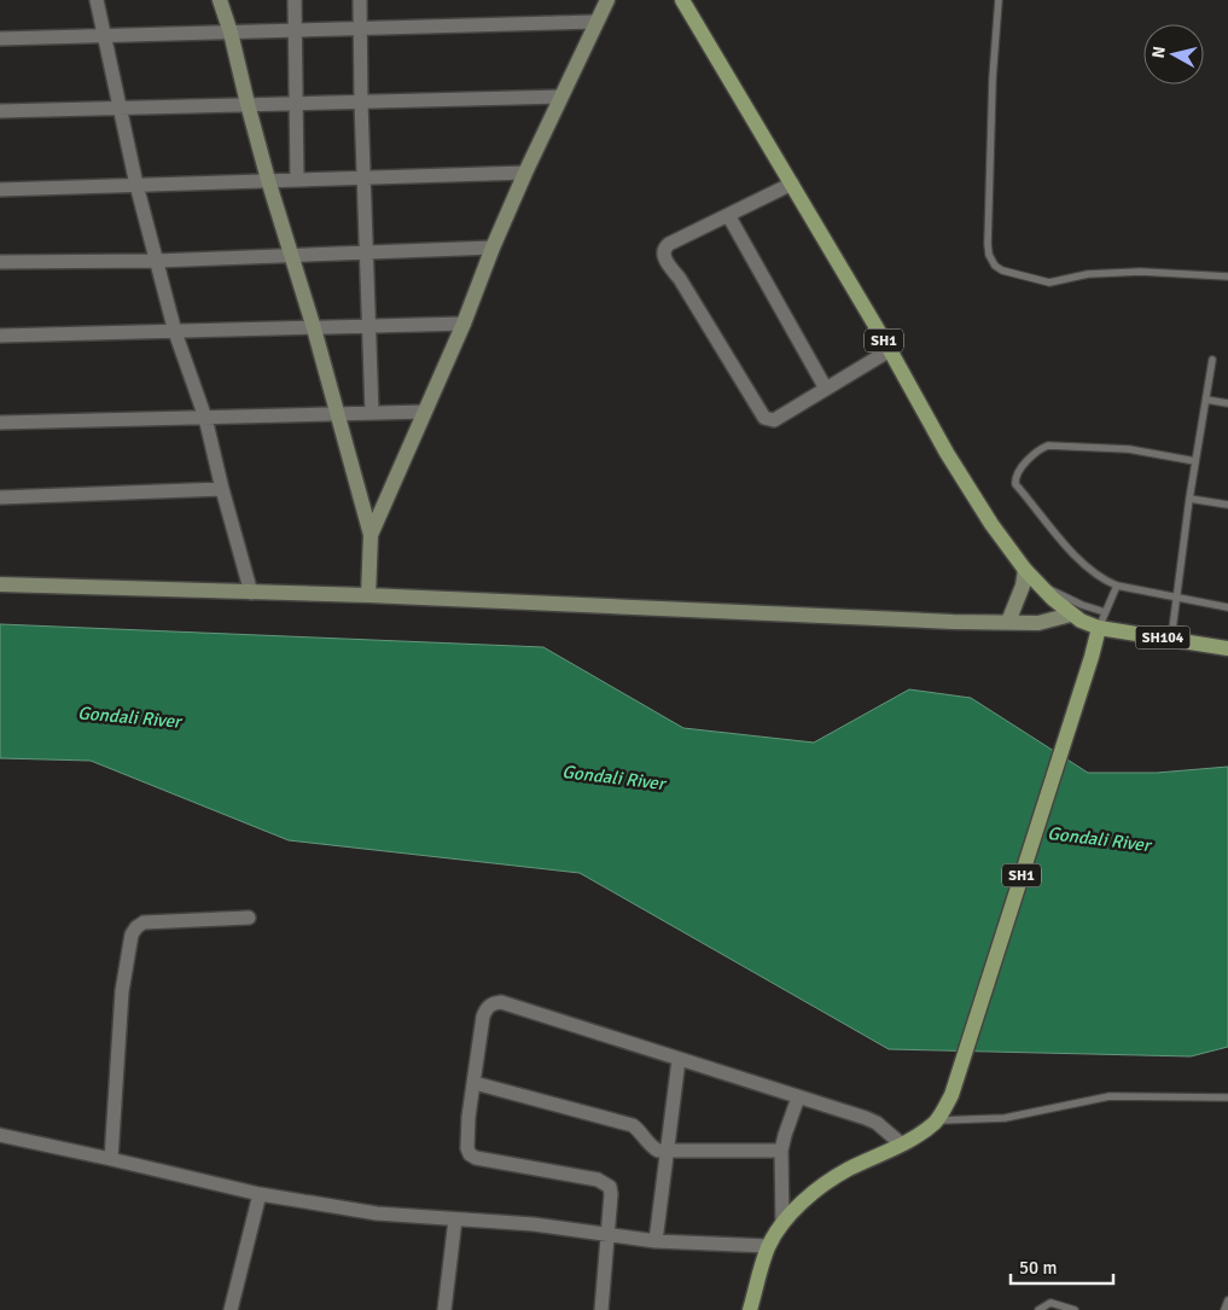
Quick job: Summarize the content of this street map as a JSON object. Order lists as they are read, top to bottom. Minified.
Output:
{"streets":{"main road":["SH1","SH104"]},"crossings":[["SH1","SH104"]],"water":["Gondali River"],"scale_bar":"50 m","north":"left"}
